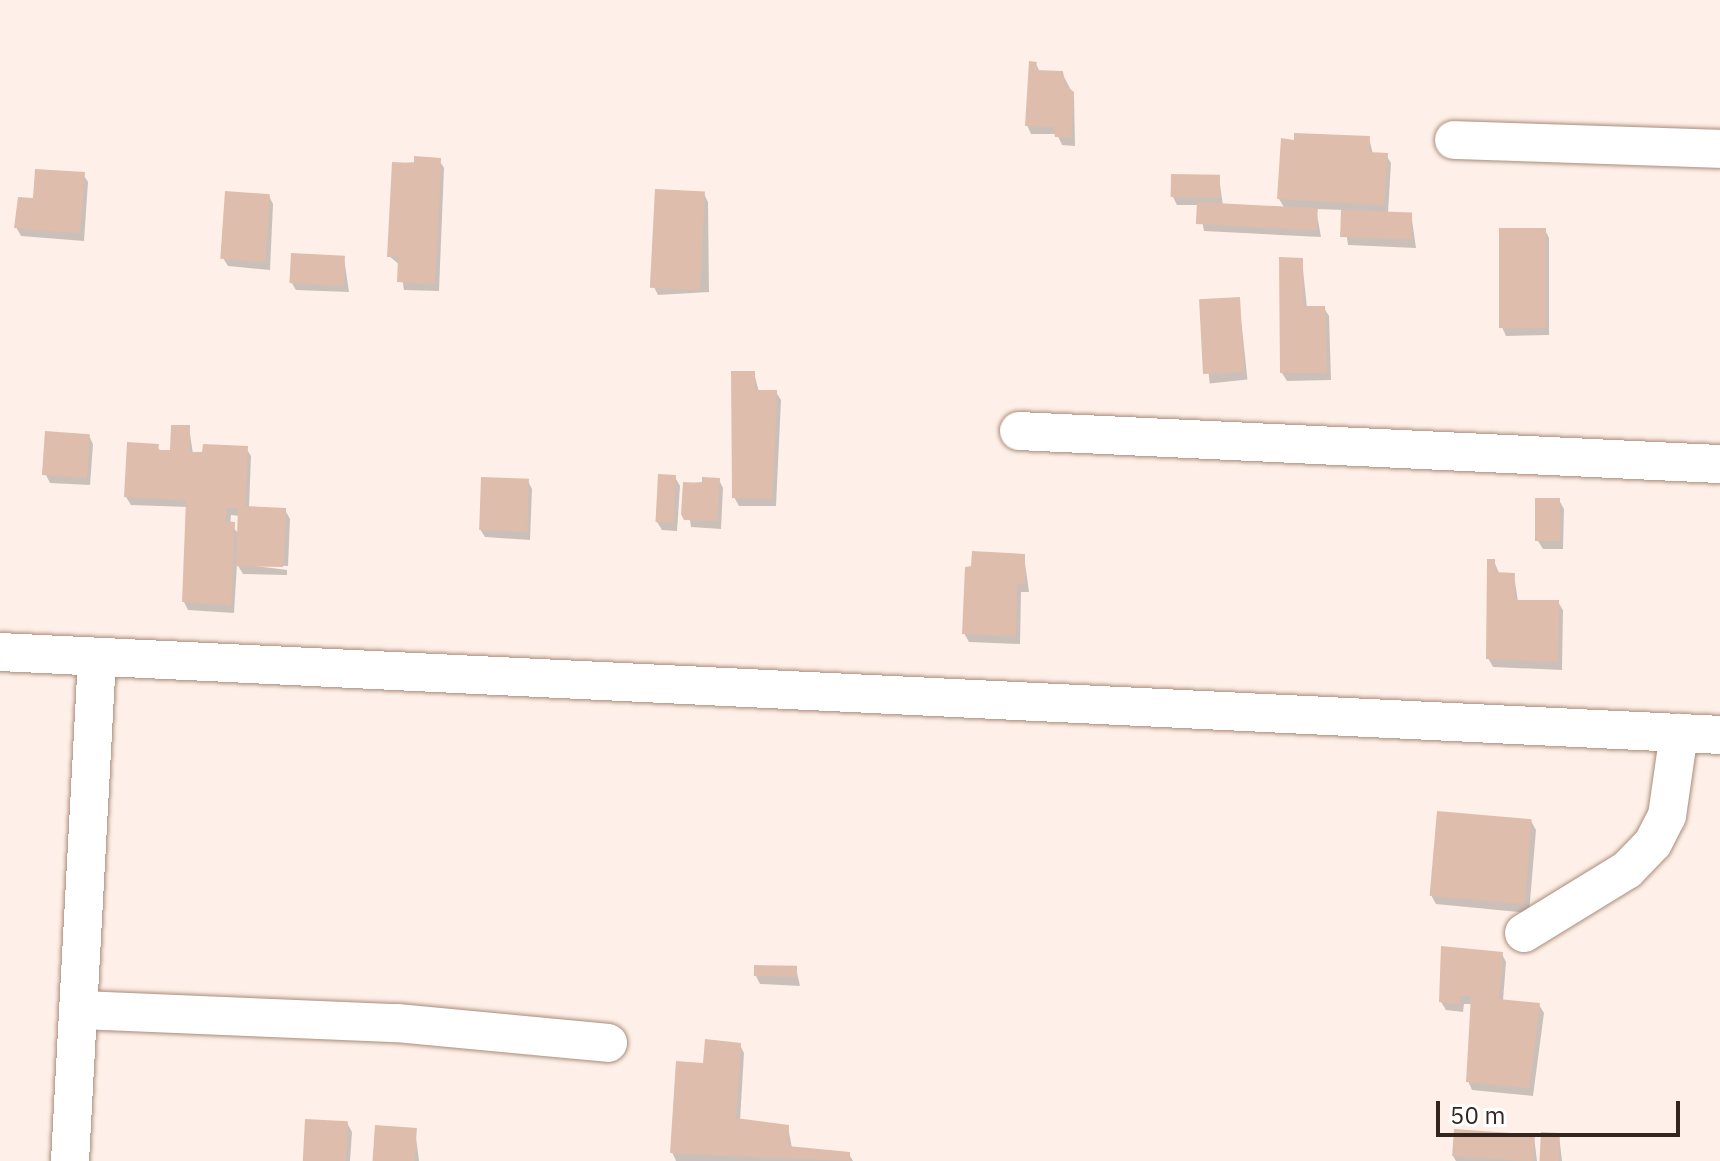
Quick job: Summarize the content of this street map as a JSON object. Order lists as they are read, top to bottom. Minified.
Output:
{"scale_bar":"50 m"}
